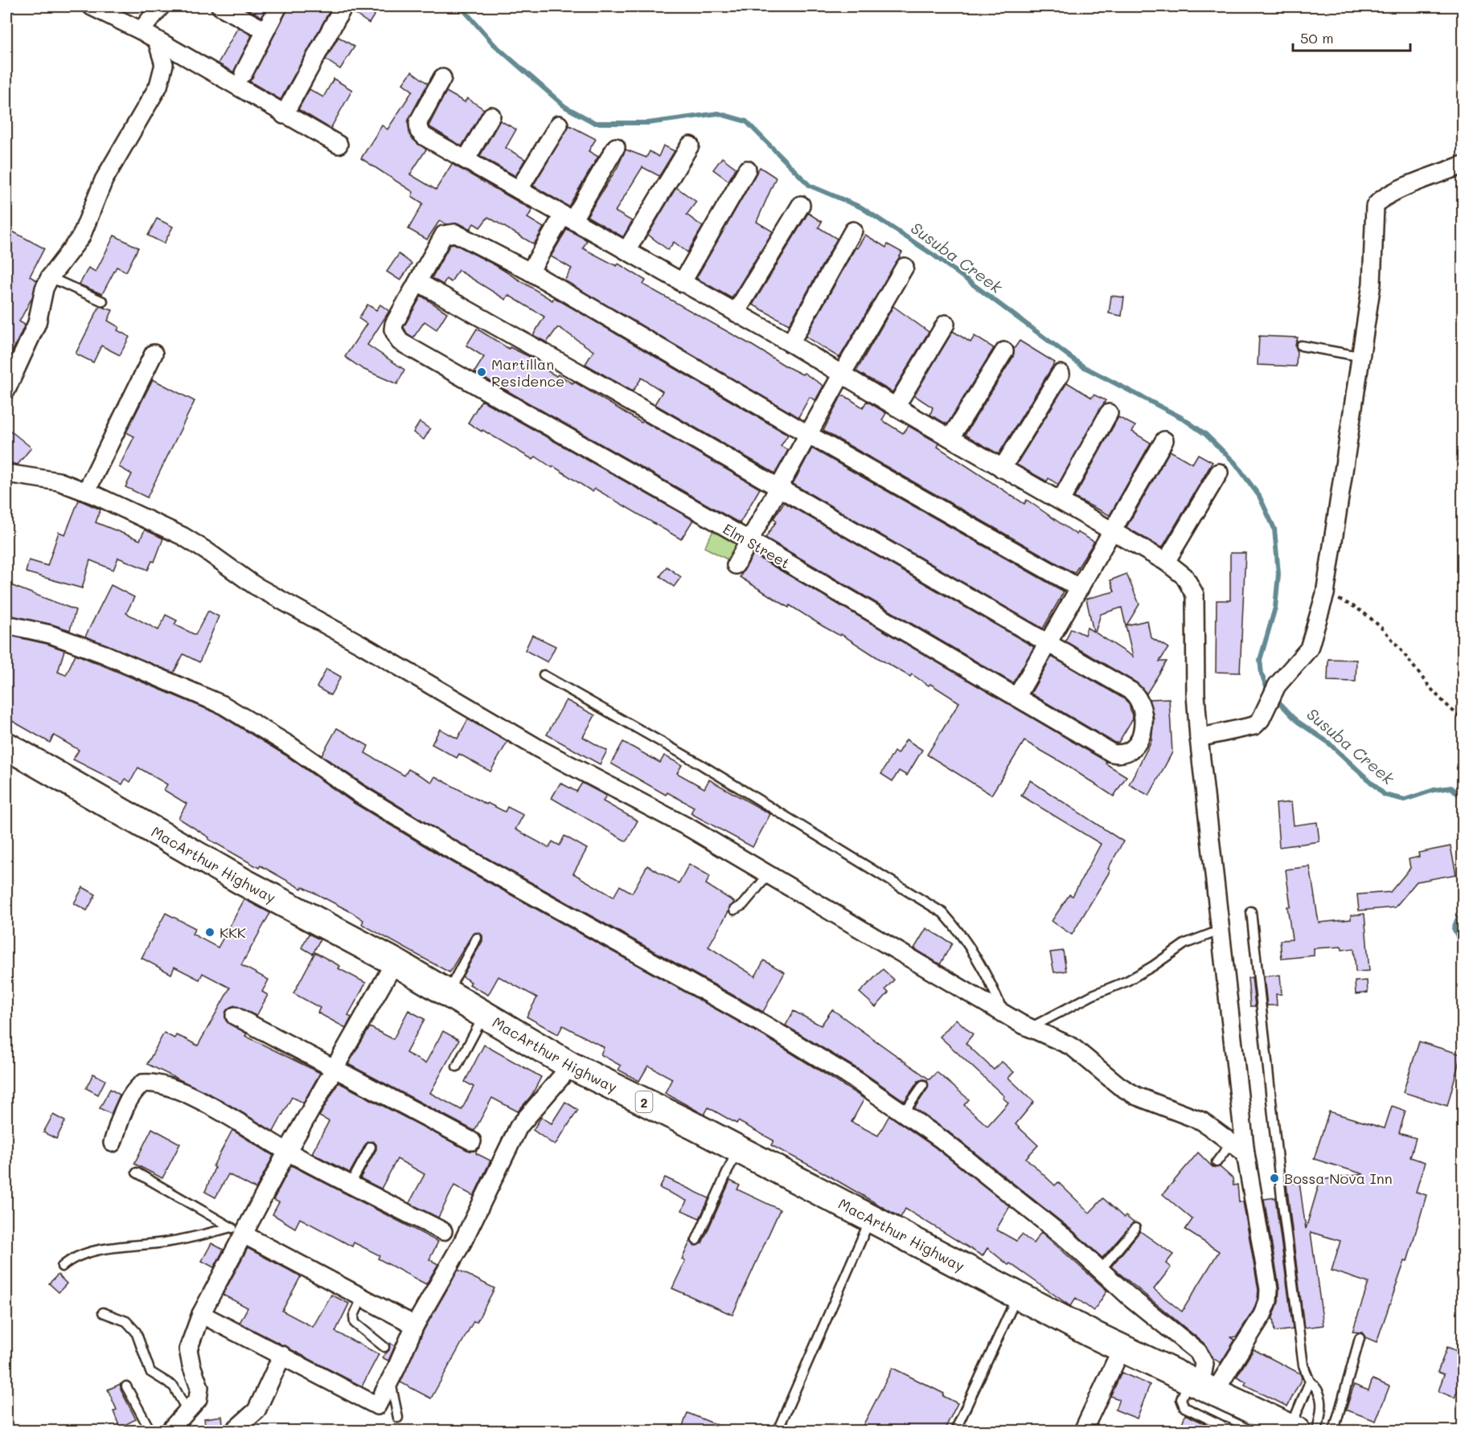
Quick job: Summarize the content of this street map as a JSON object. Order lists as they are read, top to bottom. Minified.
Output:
{"streets":{"highway":["MacArthur Highway","2"],"street":["Elm Street"]},"water":["Susuba Creek"],"places":["Martillan Residence","KKK","Bossa Nova Inn"],"scale_bar":"50 m"}
